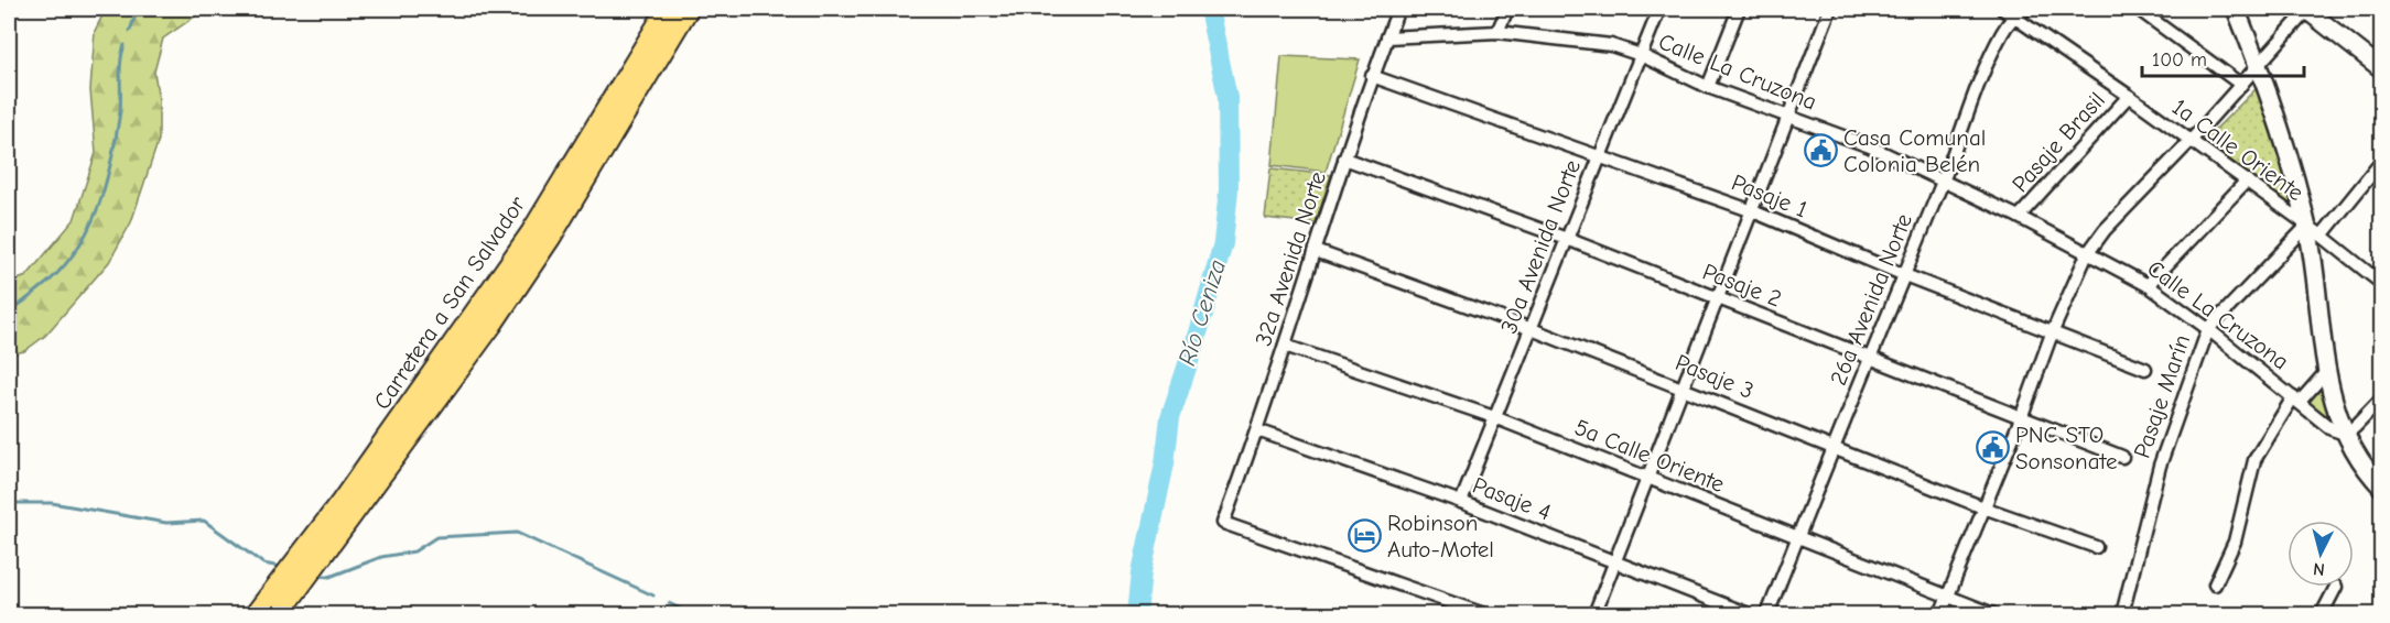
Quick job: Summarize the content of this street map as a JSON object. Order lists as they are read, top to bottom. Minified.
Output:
{"streets":{"highway":["Carretera a San Salvador"],"street":["Calle La Cruzona","Pasaje Brasil","1a Calle Oriente","Pasaje 1","30a Avenida Norte","32a Avenida Norte","Pasaje 2","26a Avenida Norte","Pasaje 3","Pasaje Marín","5a Calle Oriente","Pasaje 4"]},"crossings":[["Calle La Cruzona","Pasaje Brasil"],["Calle La Cruzona","30a Avenida Norte"],["Calle La Cruzona","32a Avenida Norte"],["Calle La Cruzona","26a Avenida Norte"],["Calle La Cruzona","Pasaje Marín"],["Pasaje Brasil","1a Calle Oriente"],["1a Calle Oriente","26a Avenida Norte"],["1a Calle Oriente","Pasaje Marín"],["Pasaje 1","30a Avenida Norte"],["Pasaje 1","32a Avenida Norte"],["Pasaje 1","26a Avenida Norte"],["30a Avenida Norte","Pasaje 2"],["30a Avenida Norte","Pasaje 3"],["30a Avenida Norte","5a Calle Oriente"],["30a Avenida Norte","Pasaje 4"],["32a Avenida Norte","Pasaje 2"],["32a Avenida Norte","Pasaje 3"],["32a Avenida Norte","5a Calle Oriente"],["32a Avenida Norte","Pasaje 4"],["Pasaje 2","26a Avenida Norte"],["26a Avenida Norte","Pasaje 3"],["26a Avenida Norte","5a Calle Oriente"]],"water":["Río Ceniza"],"places":{"public building":["Casa Comunal Colonia Belén","PNC STO Sonsonate"],"hotel":["Robinson Auto-Motel"]},"scale_bar":"100 m","north":"bottom"}
